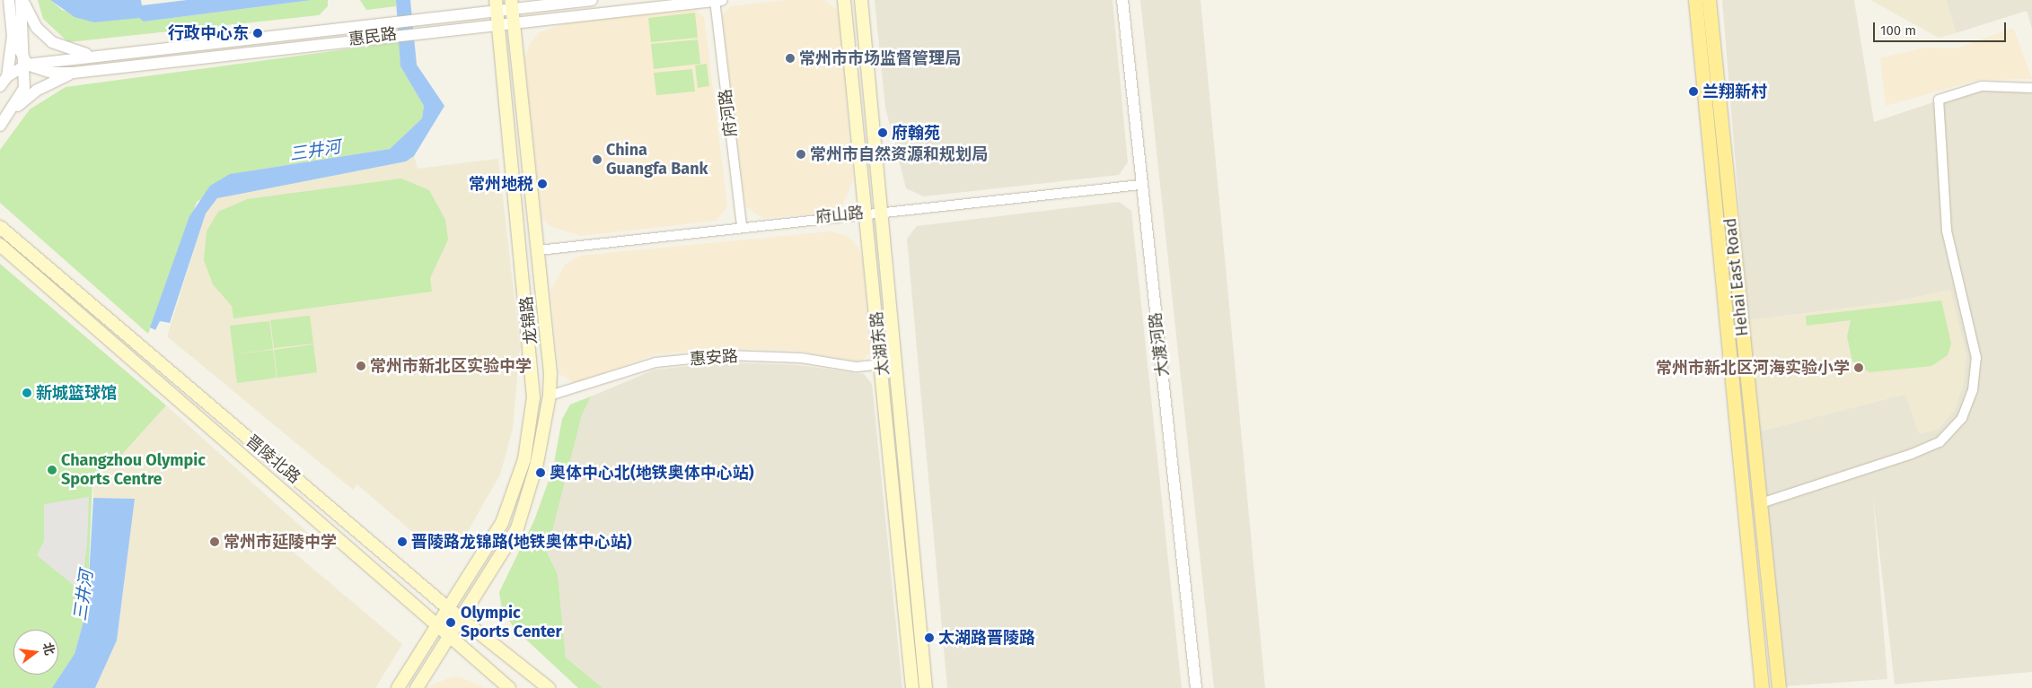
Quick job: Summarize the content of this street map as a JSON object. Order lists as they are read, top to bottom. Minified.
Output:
{"streets":{"main road":["Hehai East Road","龙锦路","太湖东路","晋陵北路"],"street":["惠民路","府河路","府山路","大渡河路","惠安路"]},"crossings":[["惠民路","府河路"],["惠民路","龙锦路"],["府河路","府山路"],["府山路","龙锦路"],["府山路","太湖东路"],["府山路","大渡河路"],["龙锦路","惠安路"],["龙锦路","晋陵北路"],["太湖东路","惠安路"]],"water":["三井河"],"places":["行政中心东","常州市市场监督管理局","兰翔新村","府翰苑","常州市自然资源和规划局","China Guangfa Bank","常州地税","常州市新北区实验中学","常州市新北区河海实验小学","新城篮球馆","Changzhou Olympic Sports Centre","奥体中心北(地铁奥体中心站)","常州市延陵中学","晋陵路龙锦路(地铁奥体中心站)","Olympic Sports Center","太湖路晋陵路"],"scale_bar":"100 m","north":"right"}
